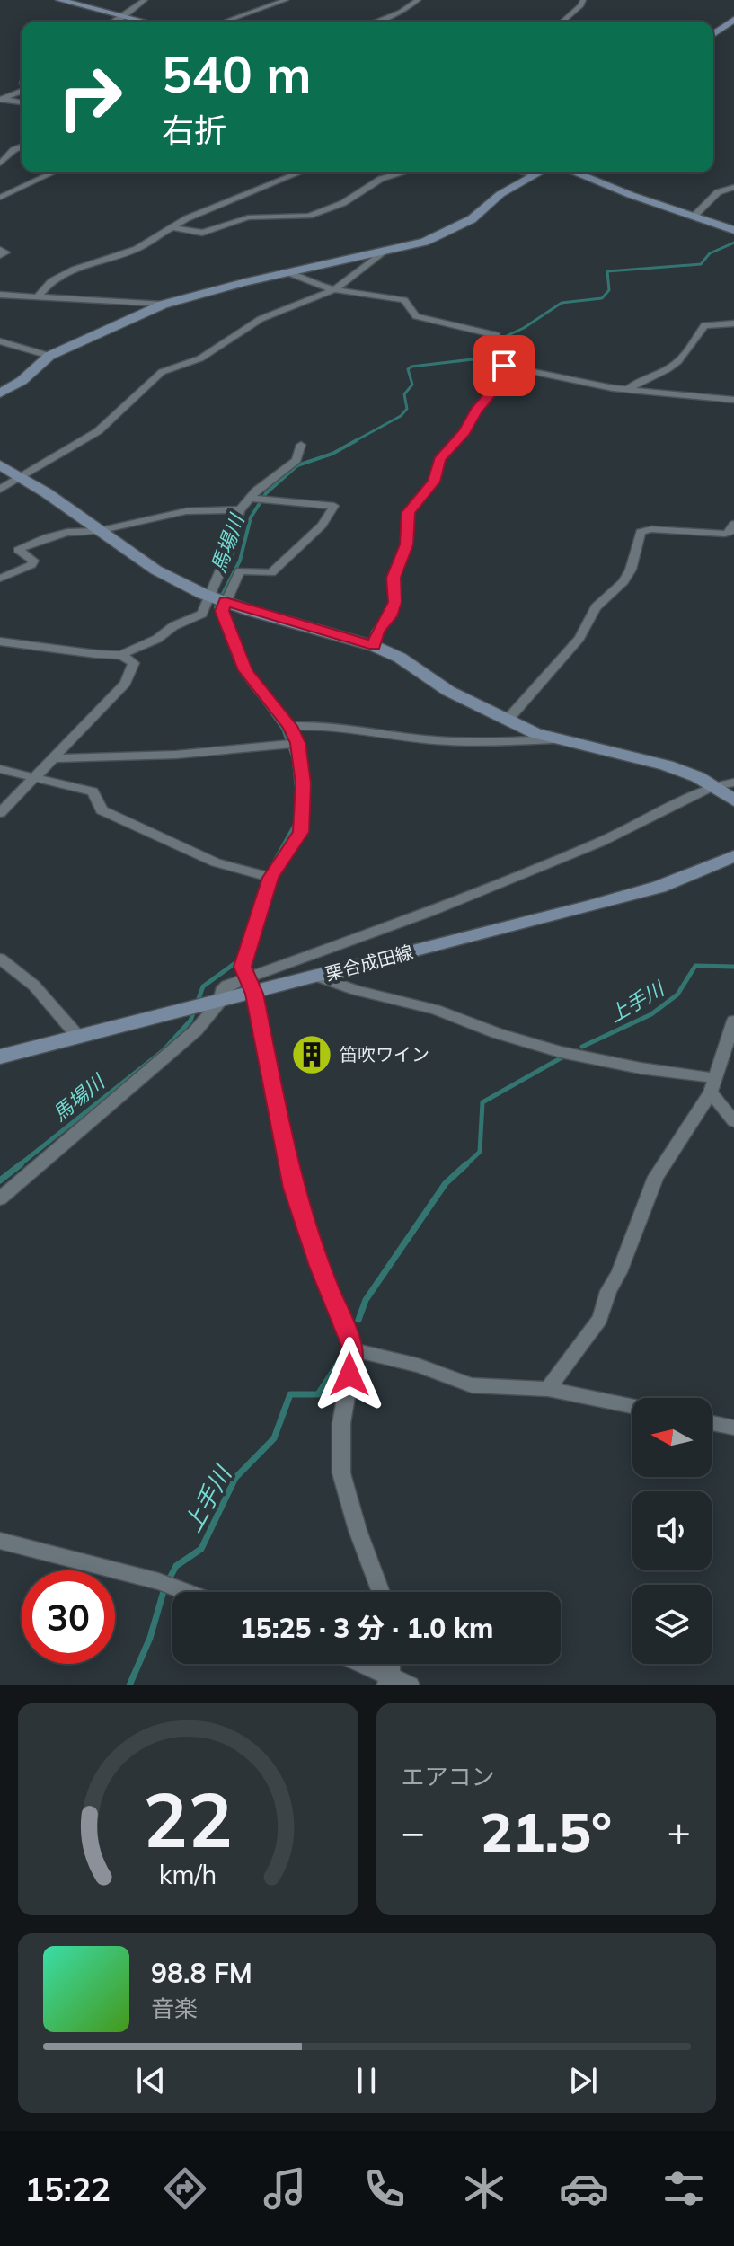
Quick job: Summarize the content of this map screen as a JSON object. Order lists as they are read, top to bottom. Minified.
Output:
{"streets":{"street":["栗合成田線"]},"water":["馬場川","上手川"],"places":{"building":["笛吹ワイン"]},"north":"left","page":{"turn":["540 m","右折"],"limit":"30","trip":"15:25 · 3 分 · 1.0 km","tile":"エアコン","heat":["−","21.5°","+"],"song":["98.8 FM","音楽"],"tabs":"15:22","gauge":["22","km/h"]}}
